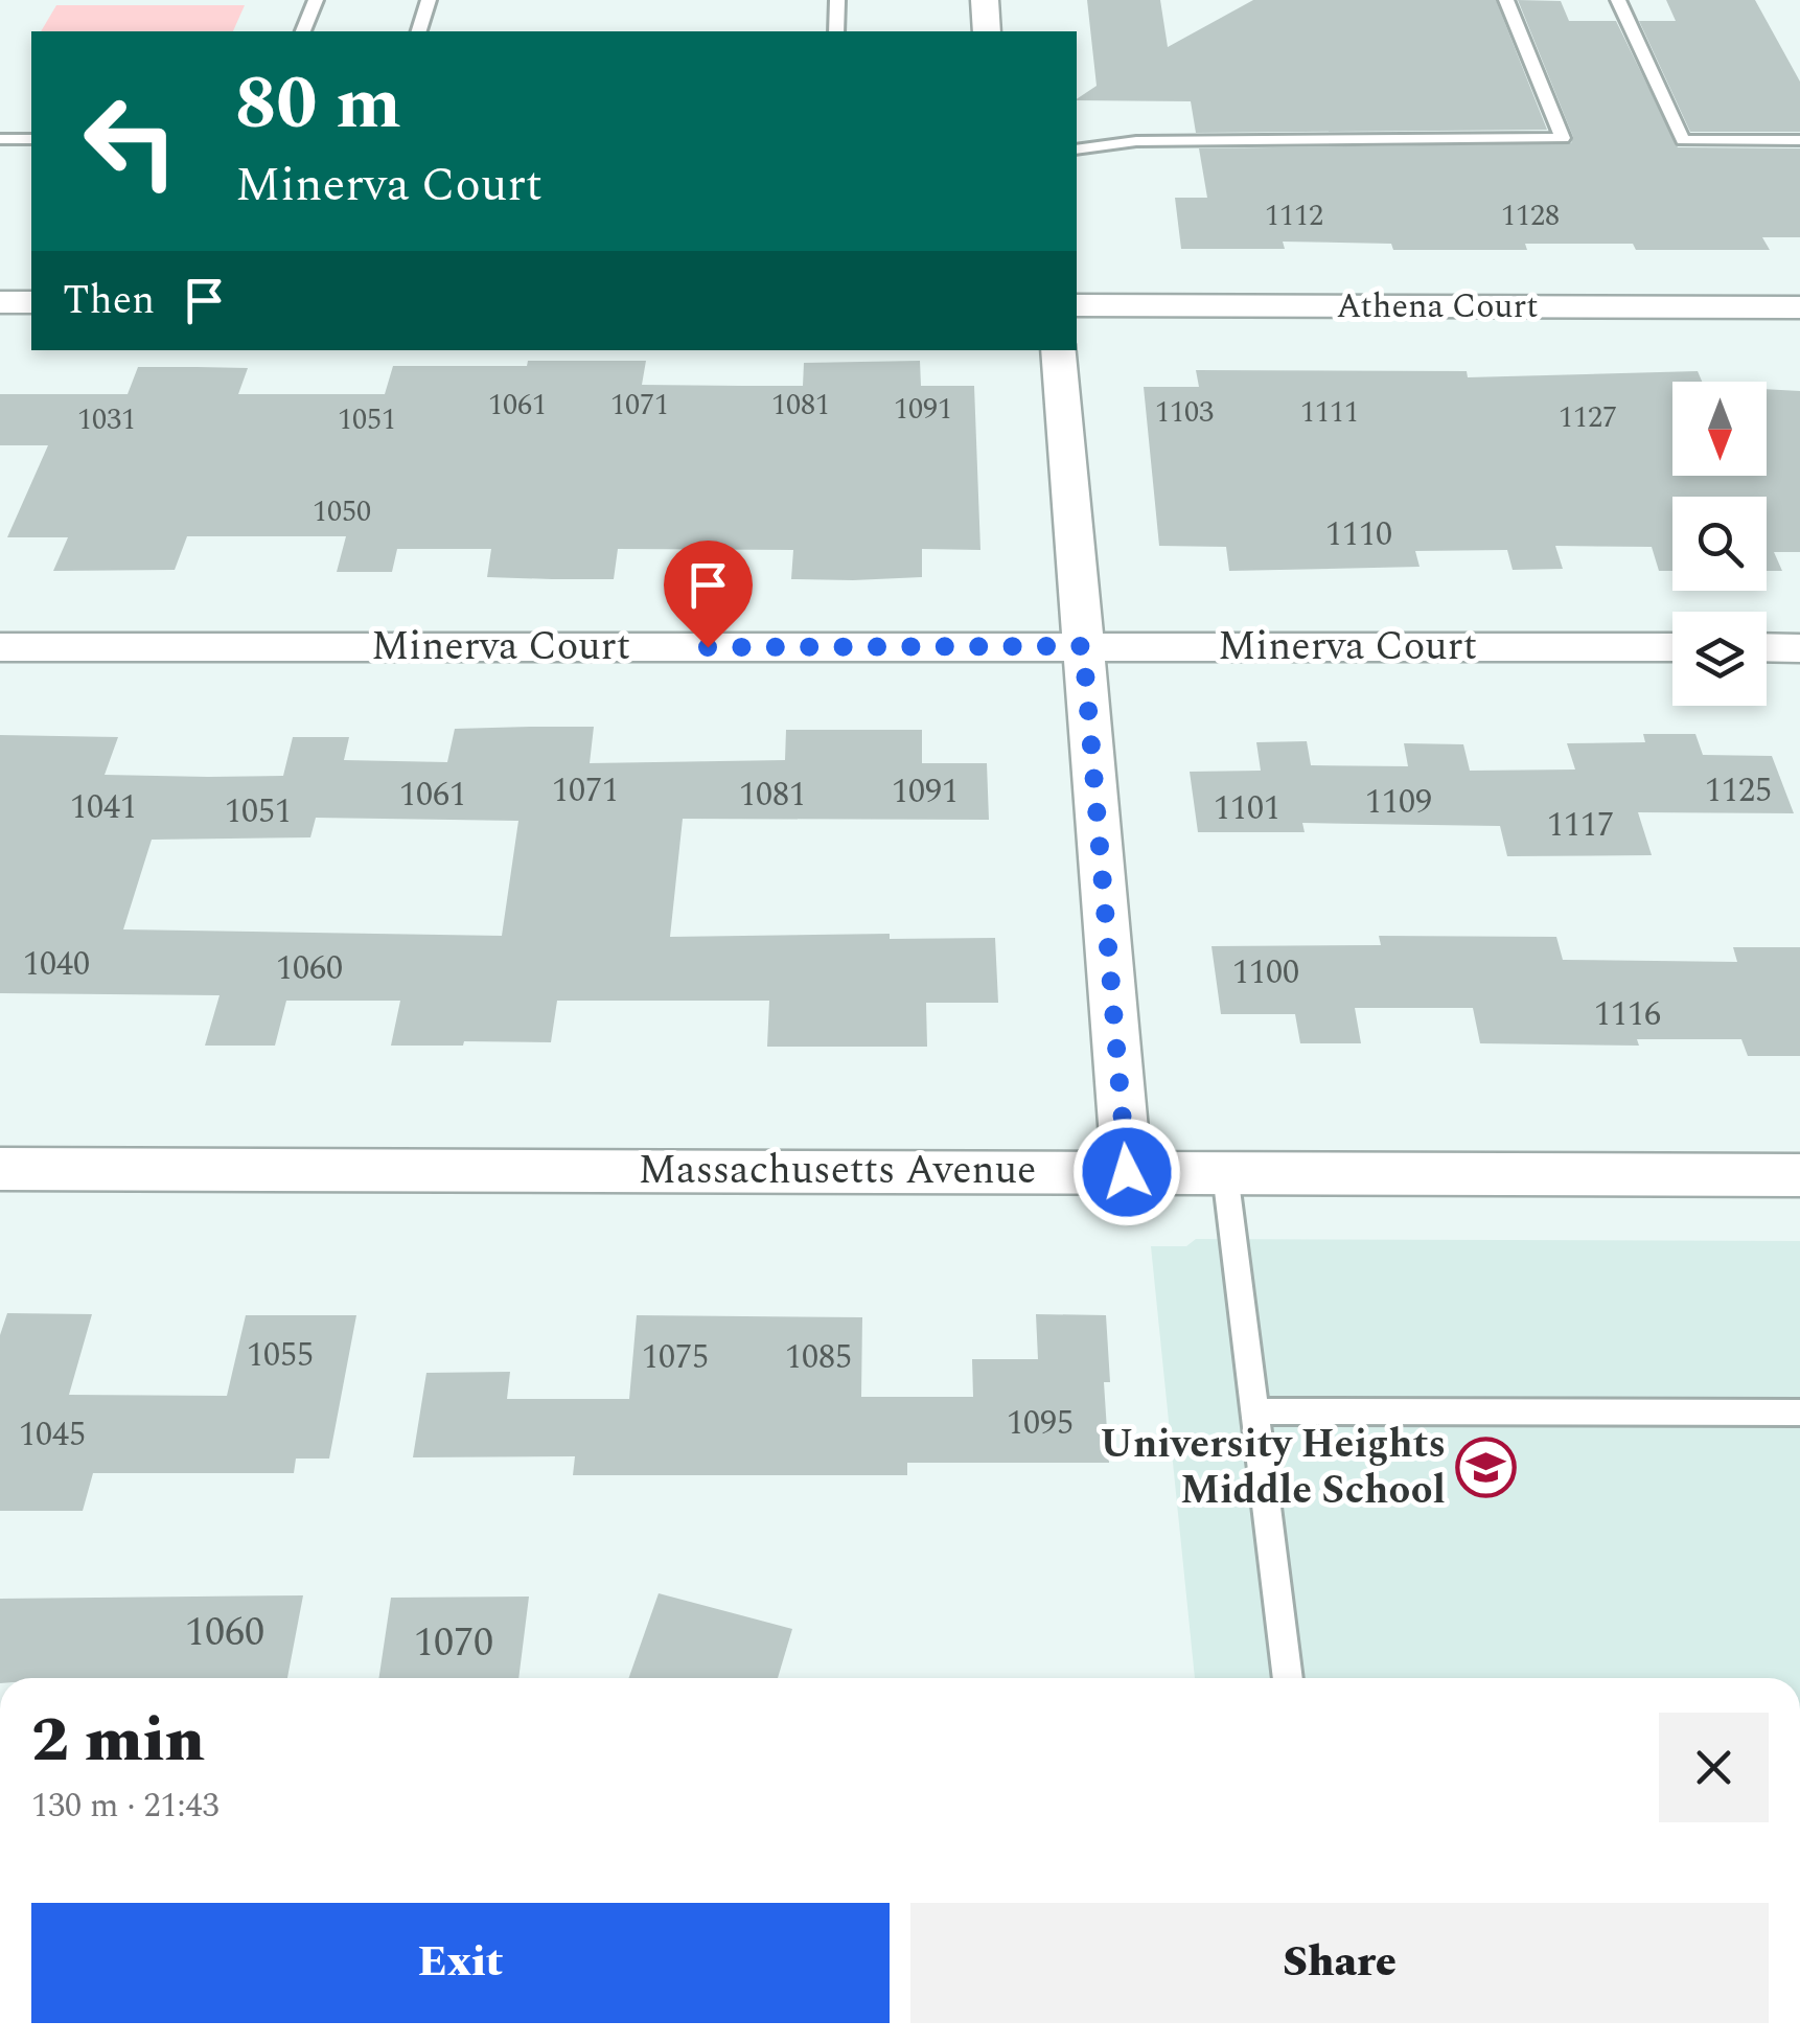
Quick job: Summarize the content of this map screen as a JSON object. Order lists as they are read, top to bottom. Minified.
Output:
{"streets":{"street":["Athena Court","Minerva Court","Massachusetts Avenue"]},"places":{"school or university":["University Heights Middle School"]},"house_numbers":["1112","1128","1061","1071","1081","1091","1103","1111","1127","1031","1051","1050","1110","1071","1125","1091","1061","1081","1109","1041","1101","1051","1117","1040","1060","1100","1116","1055","1075","1085","1095","1045","1060","1070"],"north":"bottom","page":{"turn":["80 m","Minerva Court"],"then":"Then","heading":["2 min","130 m · 21:43"],"buttons":["Exit","Share"]}}
